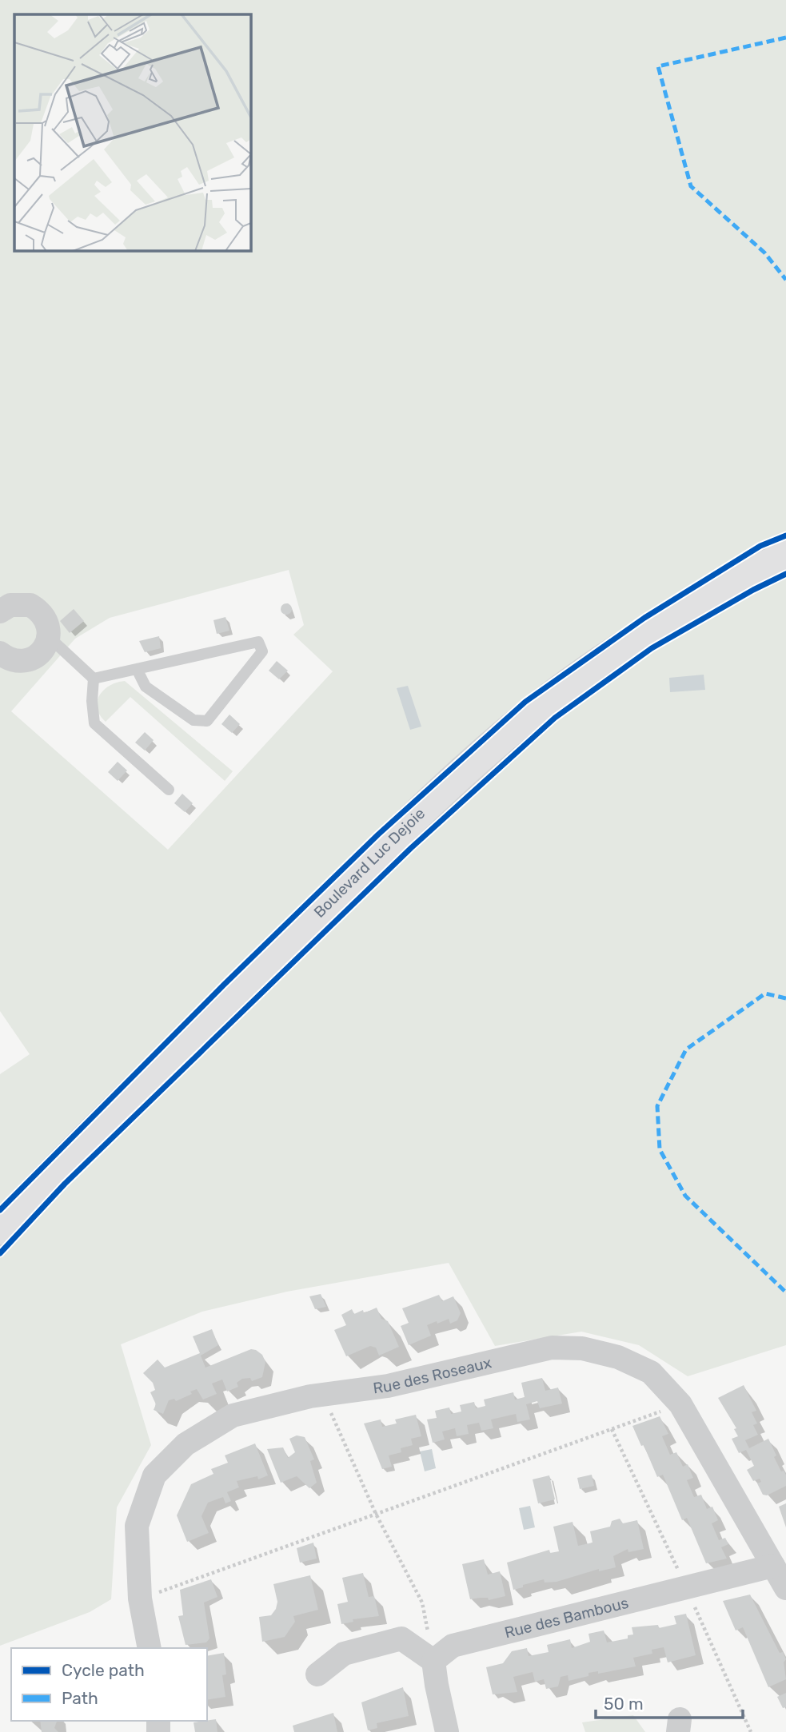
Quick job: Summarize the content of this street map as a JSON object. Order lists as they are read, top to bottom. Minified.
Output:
{"streets":{"main road":["Boulevard Luc Dejoie"],"street":["Rue des Roseaux","Rue des Bambous"]},"crossings":[["Rue des Roseaux","Rue des Bambous"]],"legend":["Cycle path","Path"],"scale_bar":"50 m"}
